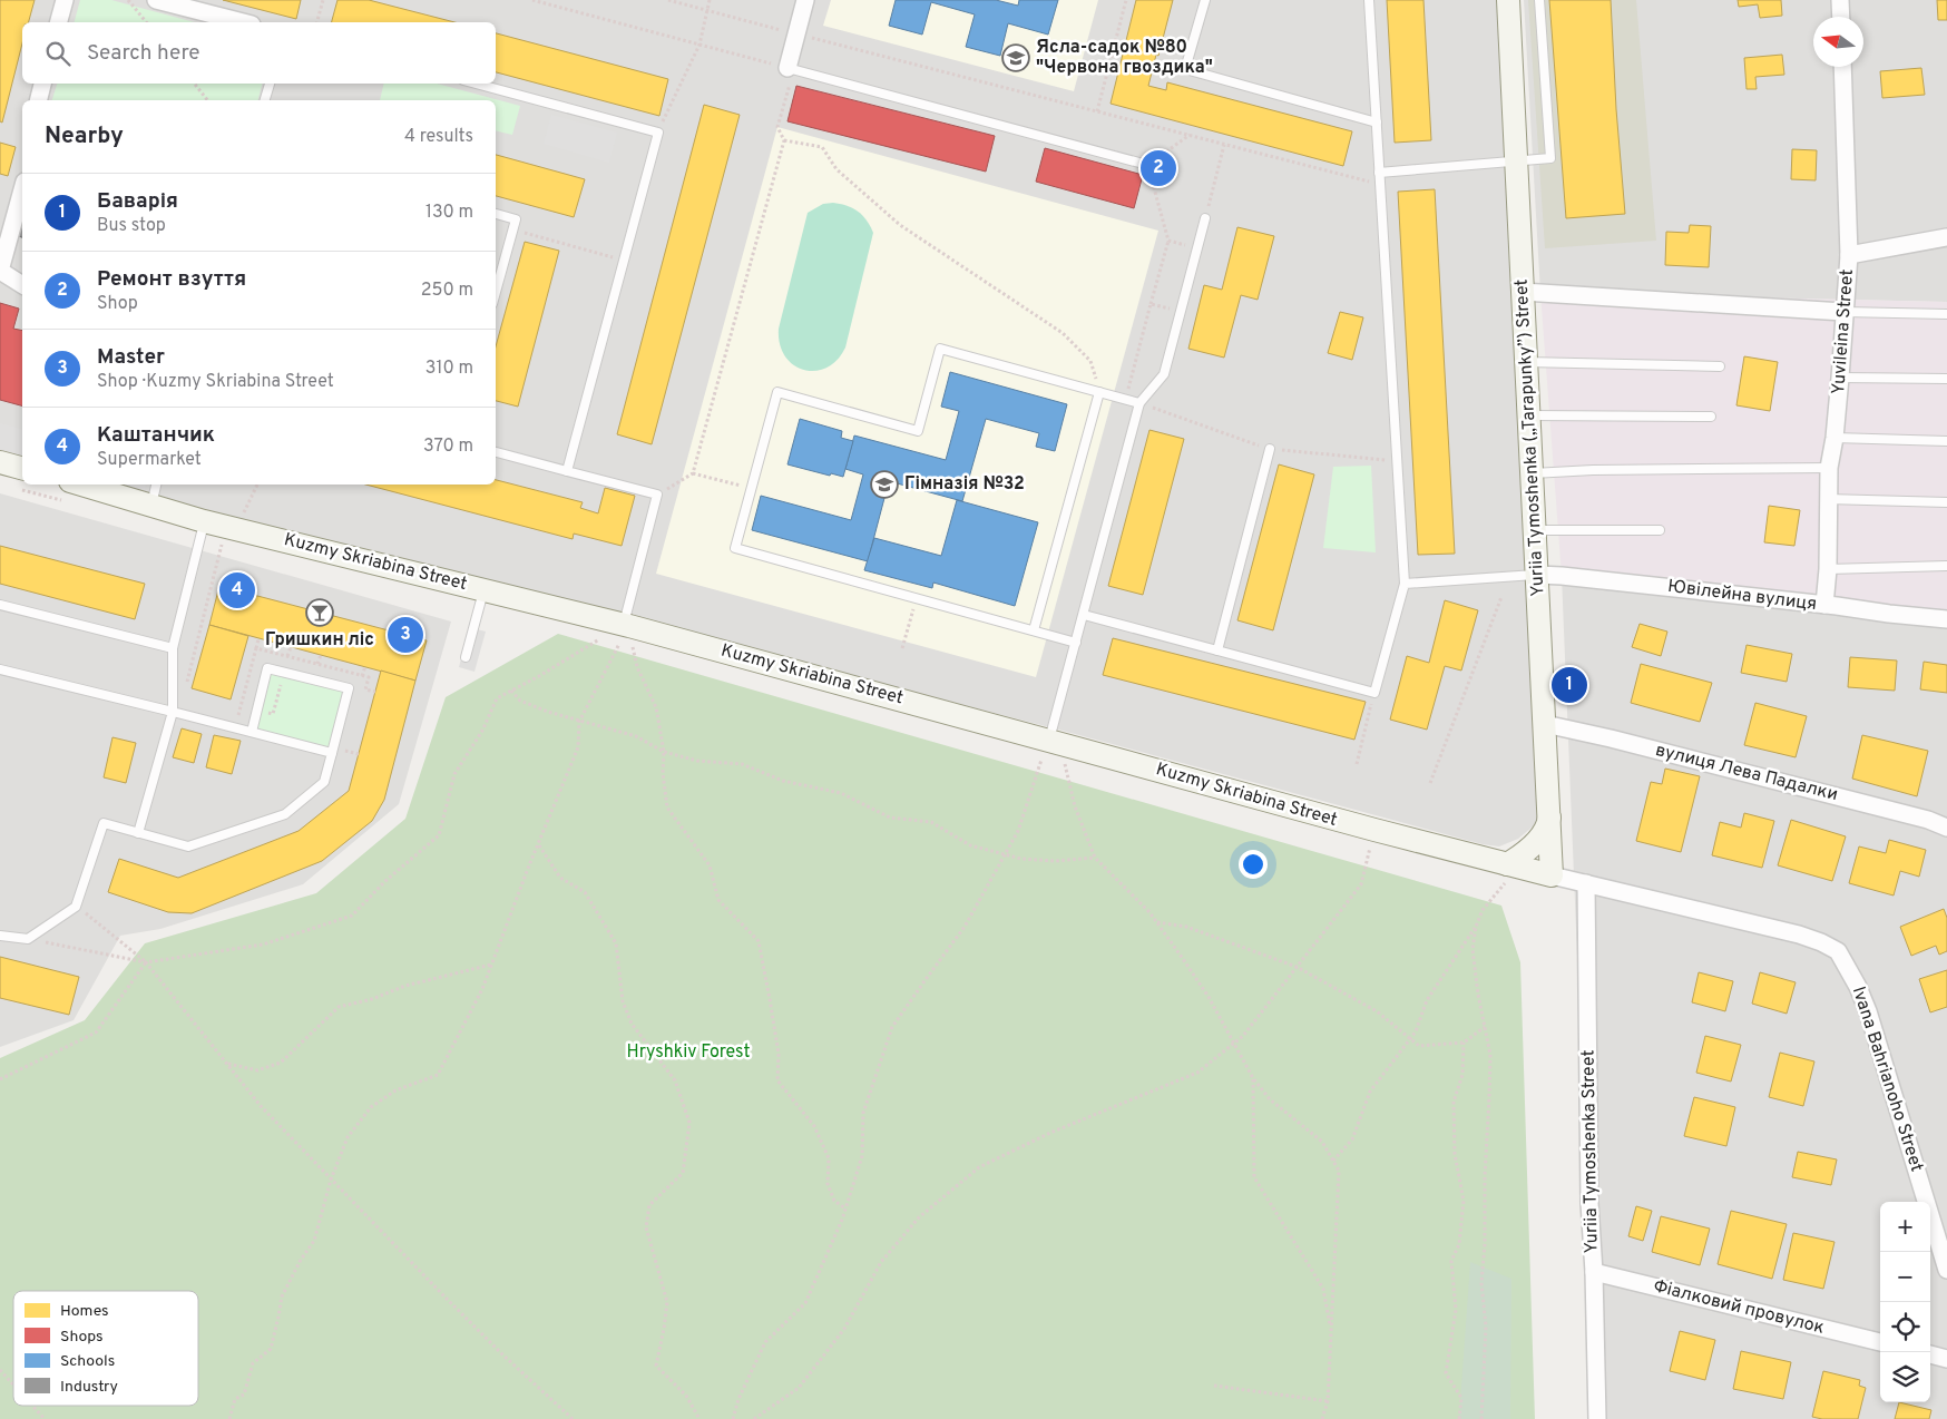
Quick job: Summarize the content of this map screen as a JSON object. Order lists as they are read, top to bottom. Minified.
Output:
{"streets":{"street":["Yuvileina Street","Yuriia Tymoshenka („Tarapunky”) Street","Kuzmy Skriabina Street","Ювілейна вулиця","вулиця Лева Падалки","Ivana Bahrianoho Street","Yuriia Tymoshenka Street","Фіалковий провулок"]},"crossings":[["Yuvileina Street","Ювілейна вулиця"],["Yuriia Tymoshenka („Tarapunky”) Street","Kuzmy Skriabina Street"],["Yuriia Tymoshenka („Tarapunky”) Street","Ювілейна вулиця"],["Yuriia Tymoshenka („Tarapunky”) Street","вулиця Лева Падалки"],["Yuriia Tymoshenka („Tarapunky”) Street","Ivana Bahrianoho Street"],["Kuzmy Skriabina Street","Ivana Bahrianoho Street"],["Ivana Bahrianoho Street","Yuriia Tymoshenka Street"],["Yuriia Tymoshenka Street","Фіалковий провулок"]],"parks":["Hryshkiv Forest"],"places":{"school or university":["Ясла-садок №80 \"Червона гвоздика\"","Гімназія №32"],"bar":["Гришкин ліс"]},"legend":["Homes","Shops","Schools","Industry"],"north":"left","page":{"search":"Search here","heading":["Nearby","4 results"],"pins":["2","4","3","1"],"list":[{"mark":"1","name":"Баварія","note":"Bus stop","value":"130 m"},{"mark":"2","name":"Ремонт взуття","note":"Shop","value":"250 m"},{"mark":"3","name":"Master","note":"Shop · Kuzmy Skriabina Street","value":"310 m"},{"mark":"4","name":"Каштанчик","note":"Supermarket","value":"370 m"}],"map_buttons":["+","−"]}}
